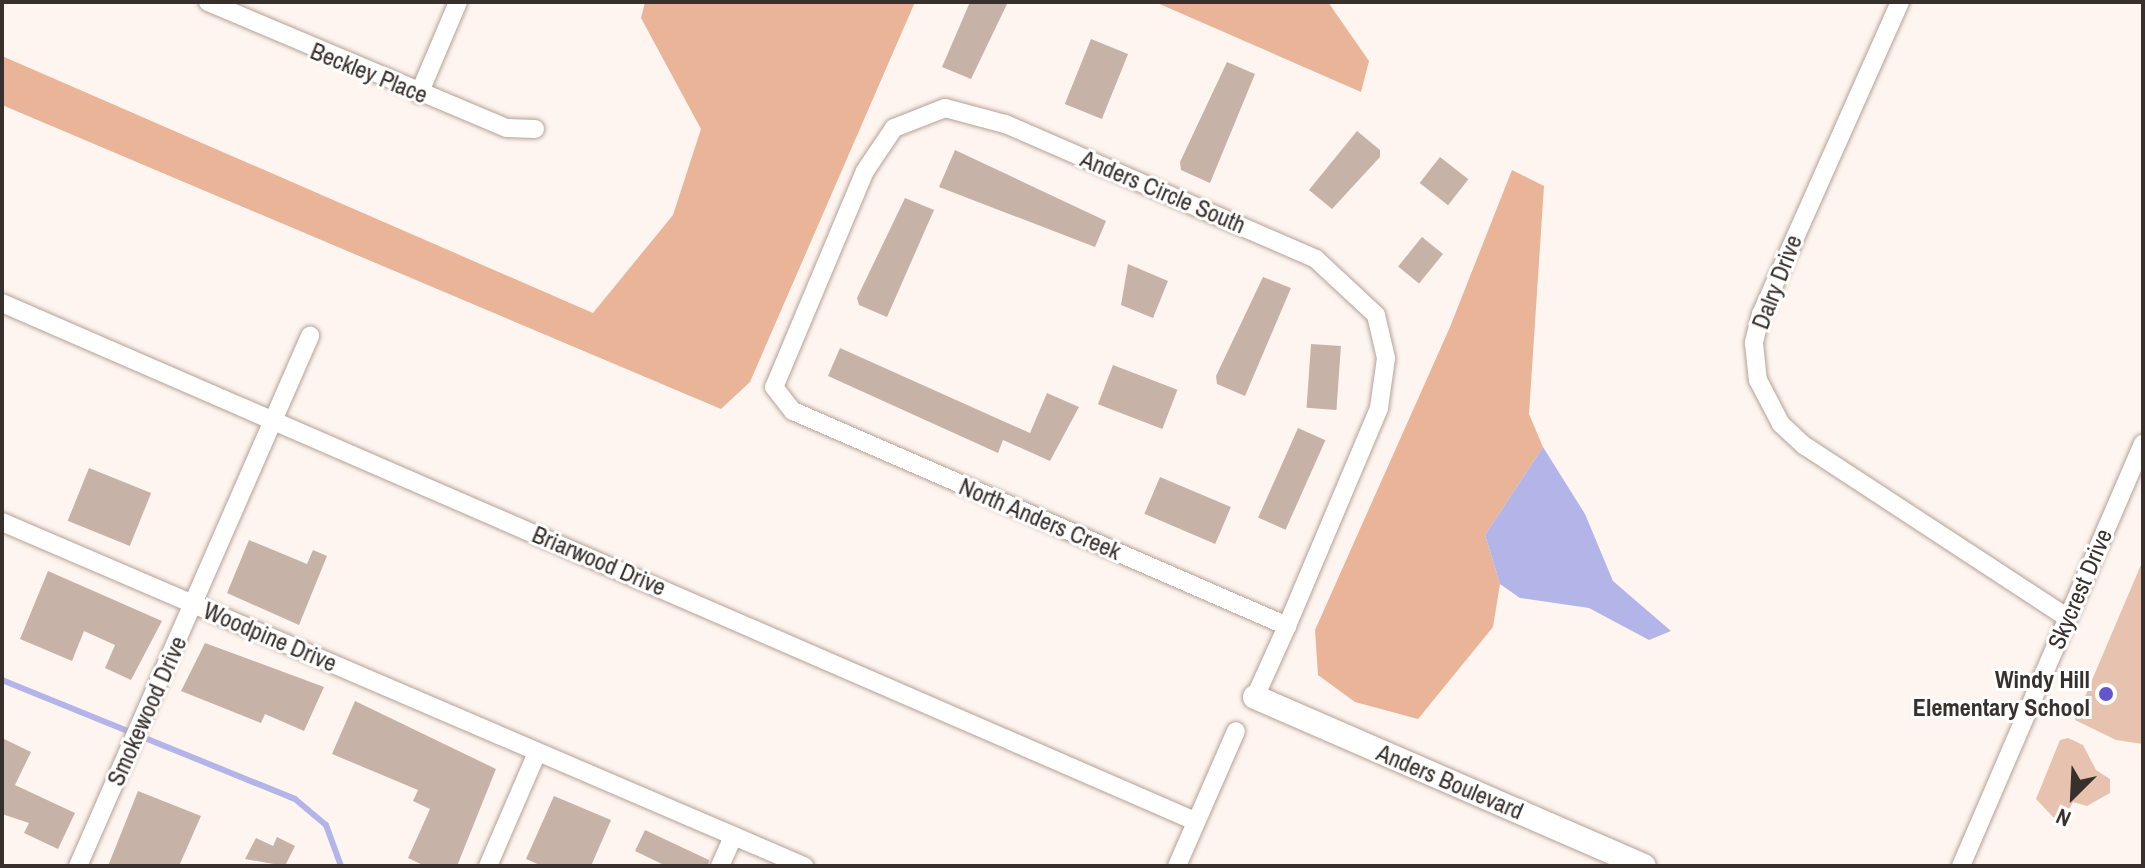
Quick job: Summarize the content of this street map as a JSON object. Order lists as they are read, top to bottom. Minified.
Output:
{"streets":{"street":["Beckley Place","Anders Circle South","Dalry Drive","North Anders Creek","Briarwood Drive","Skycrest Drive","Woodpine Drive","Smokewood Drive","Anders Boulevard"]},"crossings":[["Anders Circle South","North Anders Creek"],["Dalry Drive","Skycrest Drive"],["Briarwood Drive","Smokewood Drive"],["Woodpine Drive","Smokewood Drive"]],"places":["Windy Hill Elementary School"],"north":"bottom left"}
